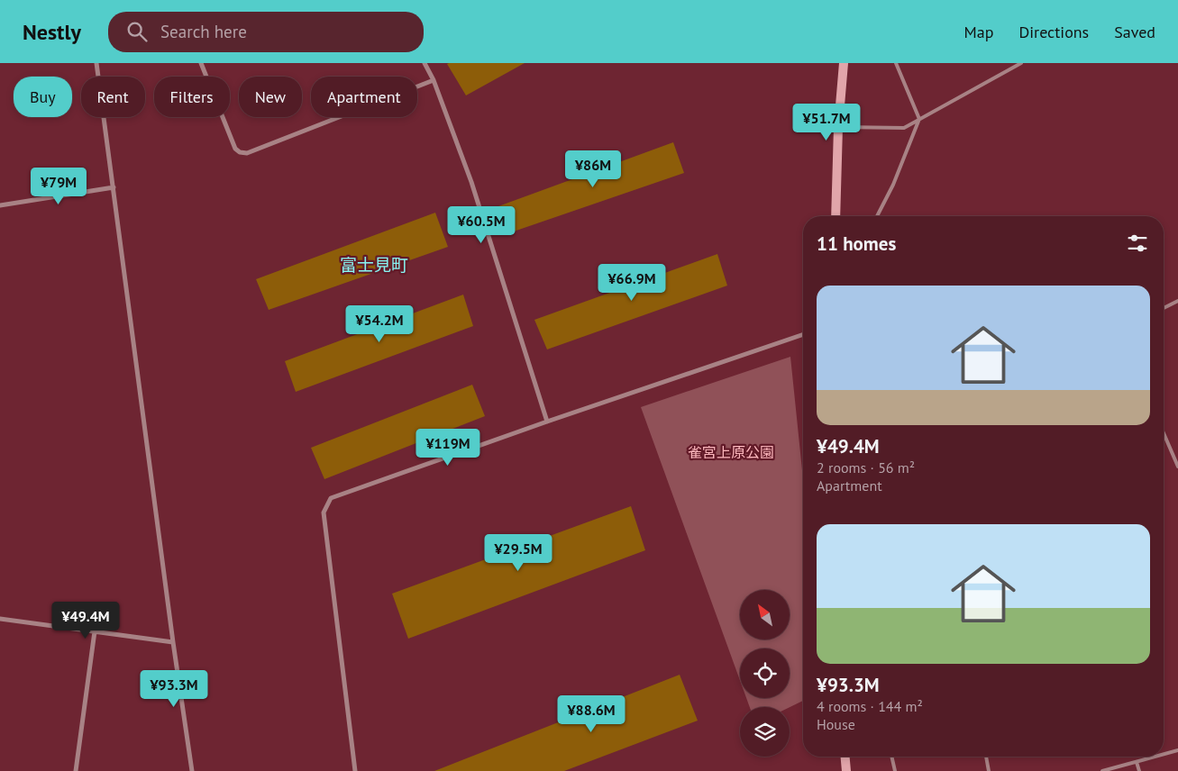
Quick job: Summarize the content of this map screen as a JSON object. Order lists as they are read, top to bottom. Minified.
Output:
{"districts":["富士見町"],"parks":["雀宮上原公園"],"north":"top left","page":{"header":"Nestly","search":"Search here","nav":["Map","Directions","Saved"],"chip":["Buy","Rent","Filters","New","Apartment"],"price":["¥51.7M","¥86M","¥79M","¥60.5M","¥66.9M","¥54.2M","¥119M","¥29.5M","¥49.4M","¥93.3M","¥88.6M"],"heading":"11 homes","list":[{"name":"¥49.4M","note":"2 rooms · 56 m² · Apartment"},{"name":"¥93.3M","note":"4 rooms · 144 m² · House"}]}}
